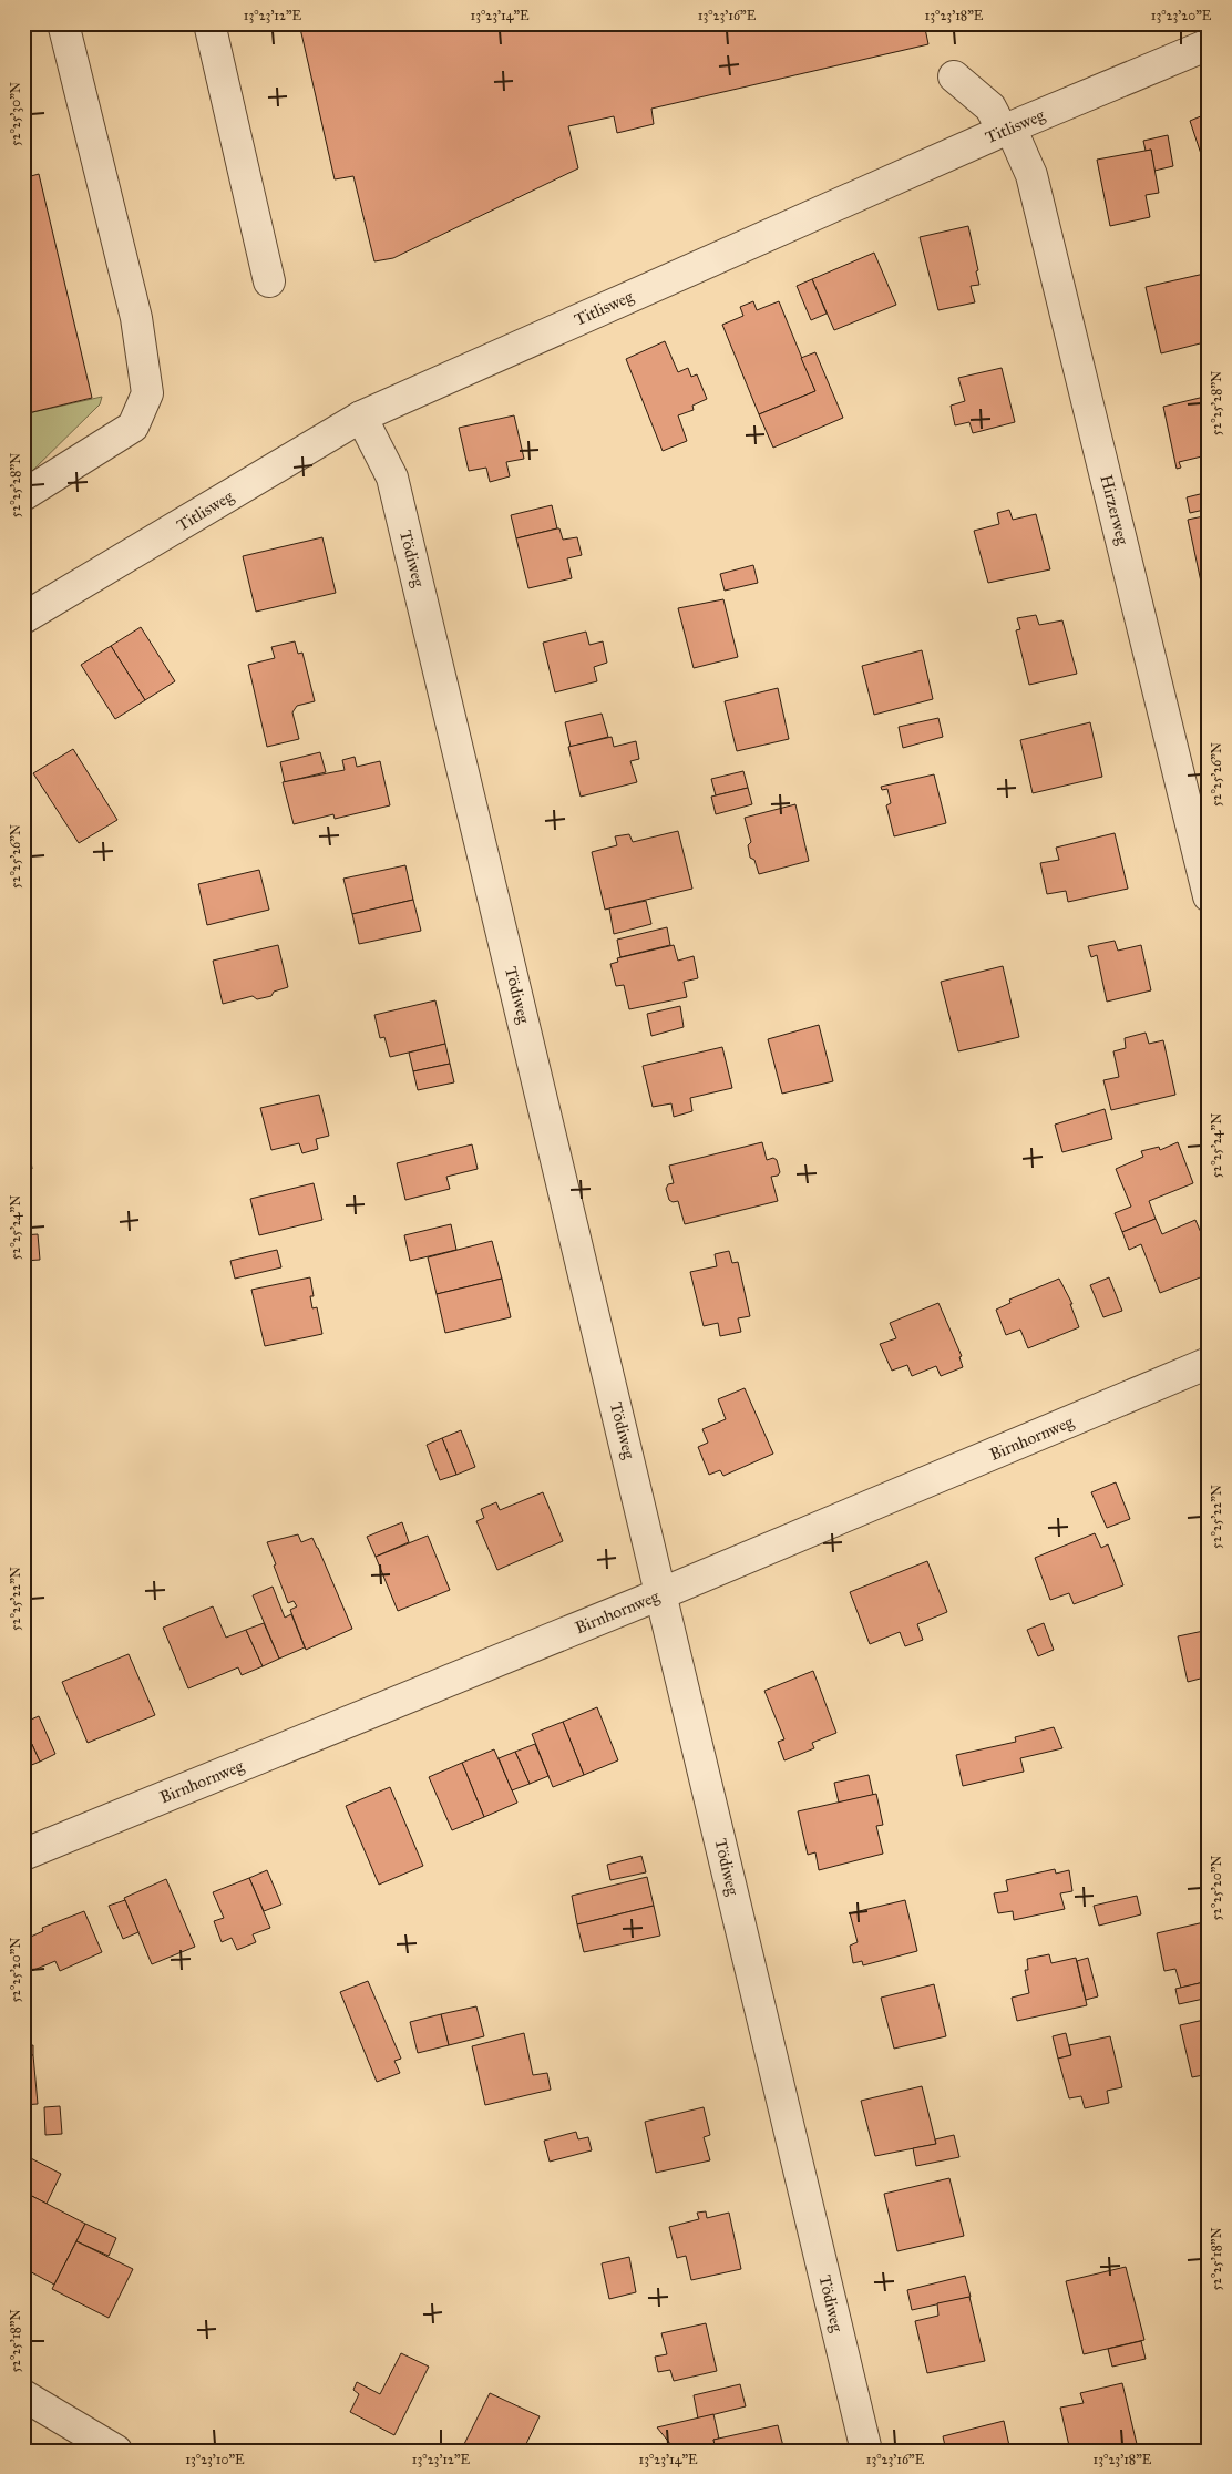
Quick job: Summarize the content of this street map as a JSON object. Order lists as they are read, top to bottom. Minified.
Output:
{"streets":{"street":["Titlisweg","Hirzerweg","Tödiweg","Birnhornweg"]},"crossings":[["Titlisweg","Hirzerweg"],["Titlisweg","Tödiweg"],["Tödiweg","Birnhornweg"]],"coordinates":["13°23'12\"E","13°23'14\"E","13°23'16\"E","13°23'18\"E","13°23'20\"E","52°25'30\"N","52°25'28\"N","52°25'26\"N","52°25'24\"N","52°25'22\"N","52°25'20\"N","52°25'18\"N","13°23'10\"E"]}
